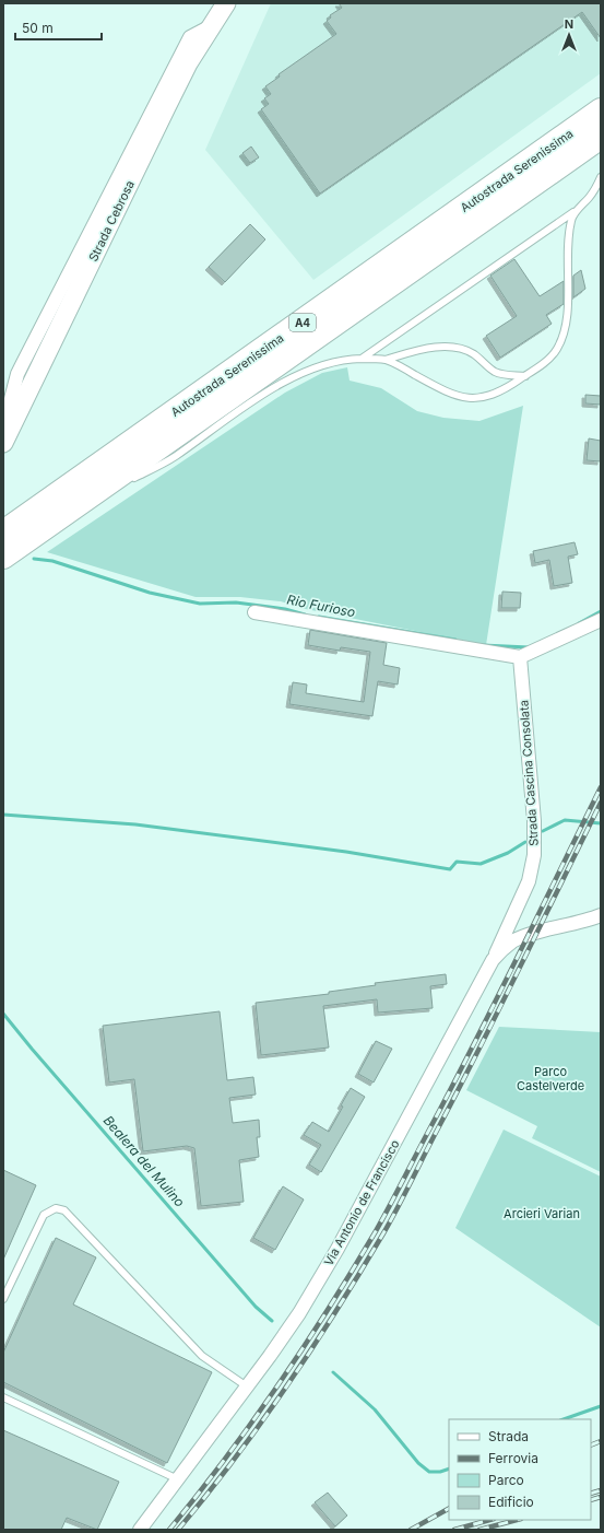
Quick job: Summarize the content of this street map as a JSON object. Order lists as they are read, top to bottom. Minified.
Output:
{"streets":{"highway":["Autostrada Serenissima","A4"],"main road":["Strada Cebrosa"],"street":["Strada Cascina Consolata","Via Antonio de Francisco"]},"crossings":[["Strada Cascina Consolata","Via Antonio de Francisco"]],"water":["Rio Furioso","Bealera del Mulino"],"parks":["Parco Castelverde","Arcieri Varian"],"legend":["Strada","Ferrovia","Parco","Edificio"],"scale_bar":"50 m","north":"top"}
